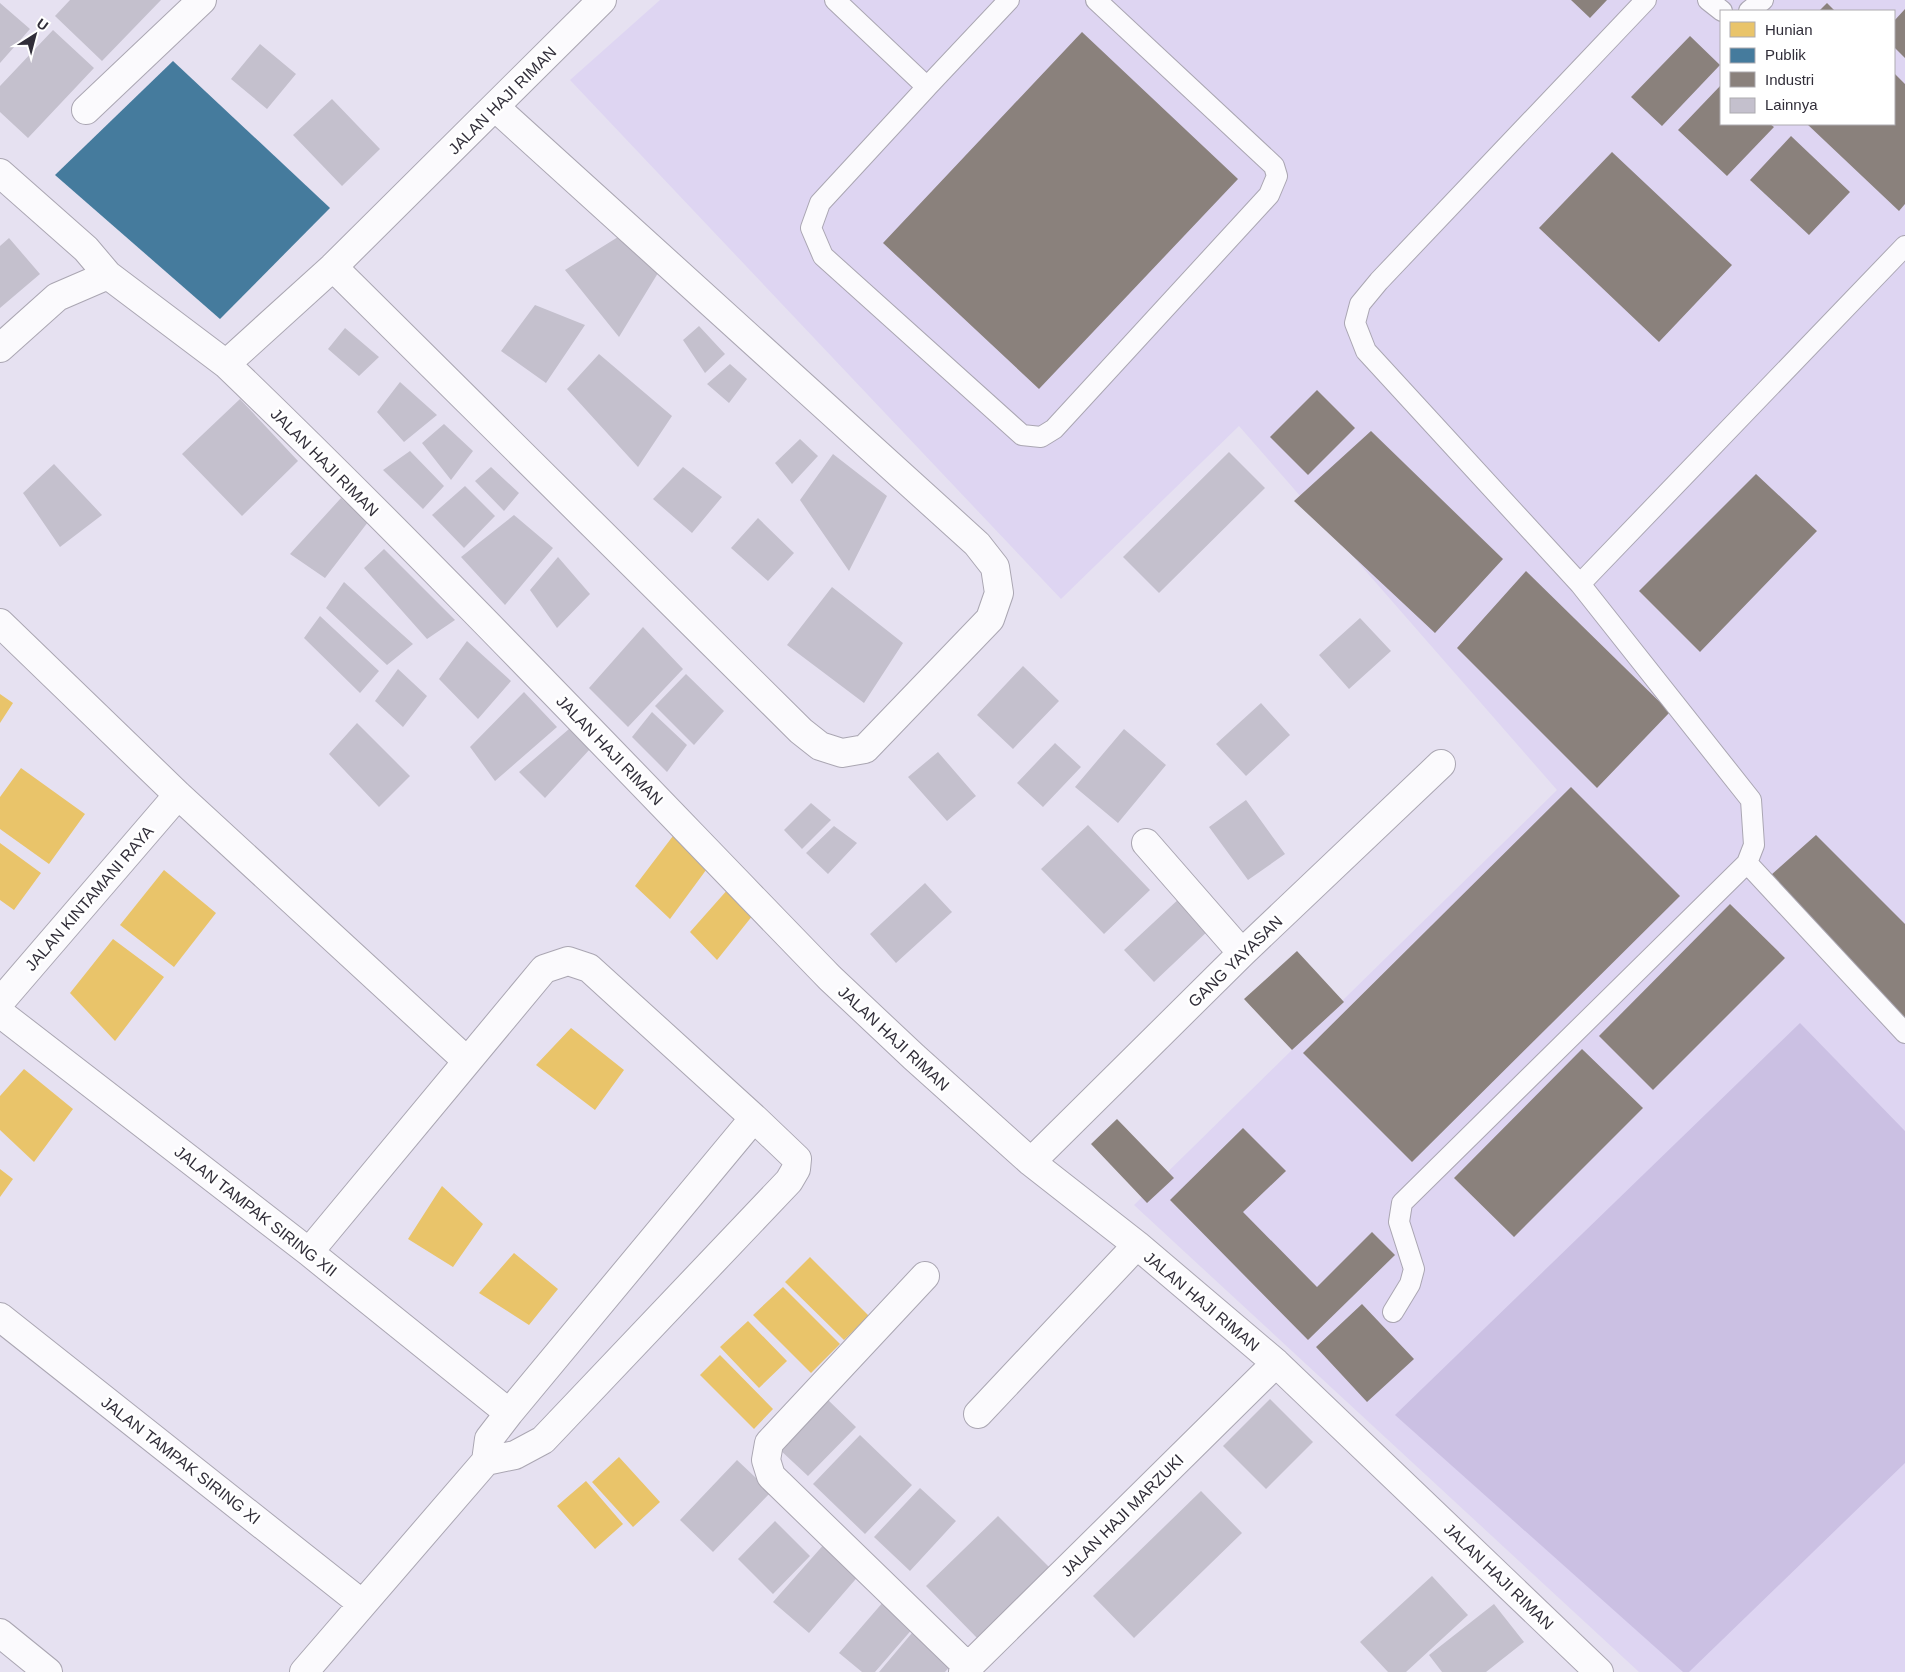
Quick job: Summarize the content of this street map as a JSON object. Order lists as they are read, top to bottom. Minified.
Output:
{"streets":{"street":["JALAN HAJI RIMAN","JALAN KINTAMANI RAYA","GANG YAYASAN","JALAN TAMPAK SIRING XII","JALAN TAMPAK SIRING XI","JALAN HAJI MARZUKI"]},"crossings":[["JALAN HAJI RIMAN","GANG YAYASAN"],["JALAN HAJI RIMAN","JALAN HAJI MARZUKI"]],"legend":["Hunian","Publik","Industri","Lainnya"],"north":"top right"}
